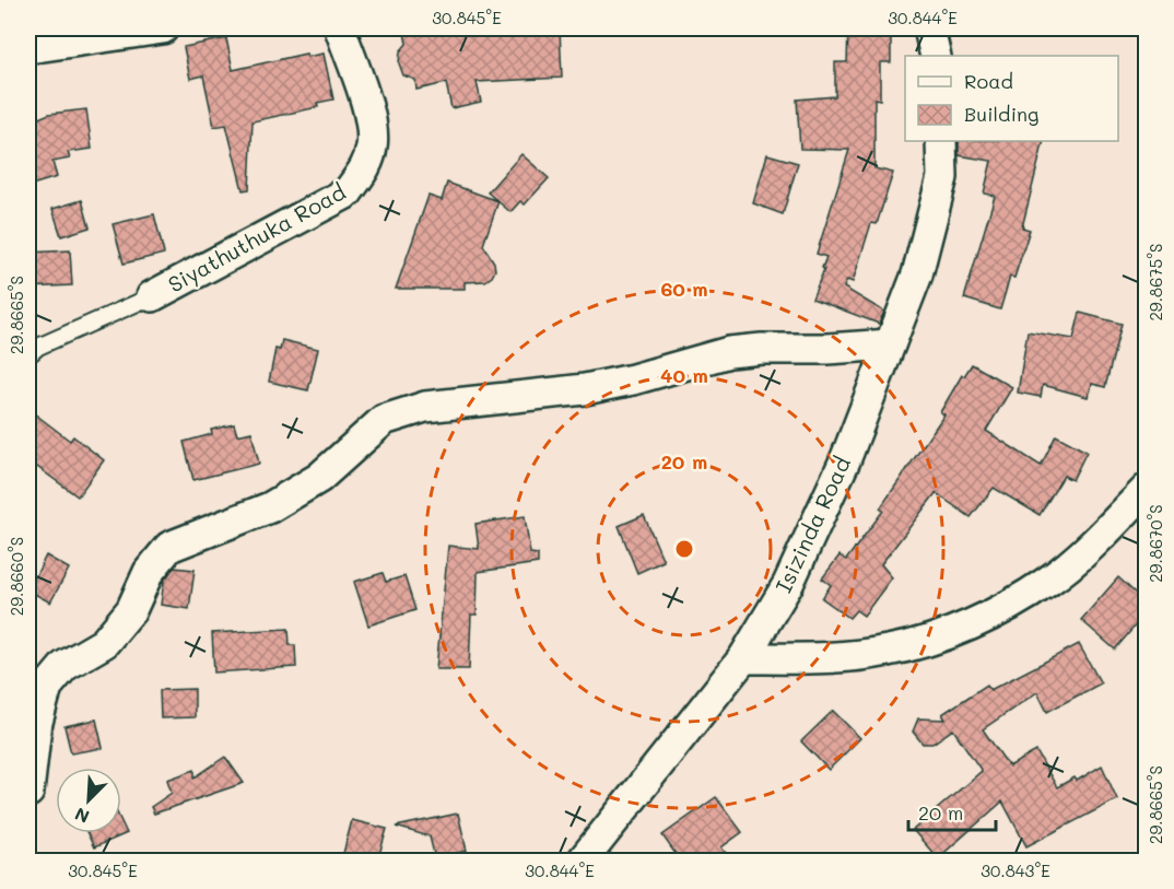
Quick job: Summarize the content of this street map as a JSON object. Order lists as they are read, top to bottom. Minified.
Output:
{"streets":{"street":["Siyathuthuka Road","Isizinda Road"]},"legend":["Road","Building"],"scale_bar":"20 m","north":"bottom left","coordinates":["30.845°E","30.844°E","29.8675°S","29.8665°S","29.8670°S","29.8660°S","30.843°E"],"rings":["60 m","40 m","20 m"]}
